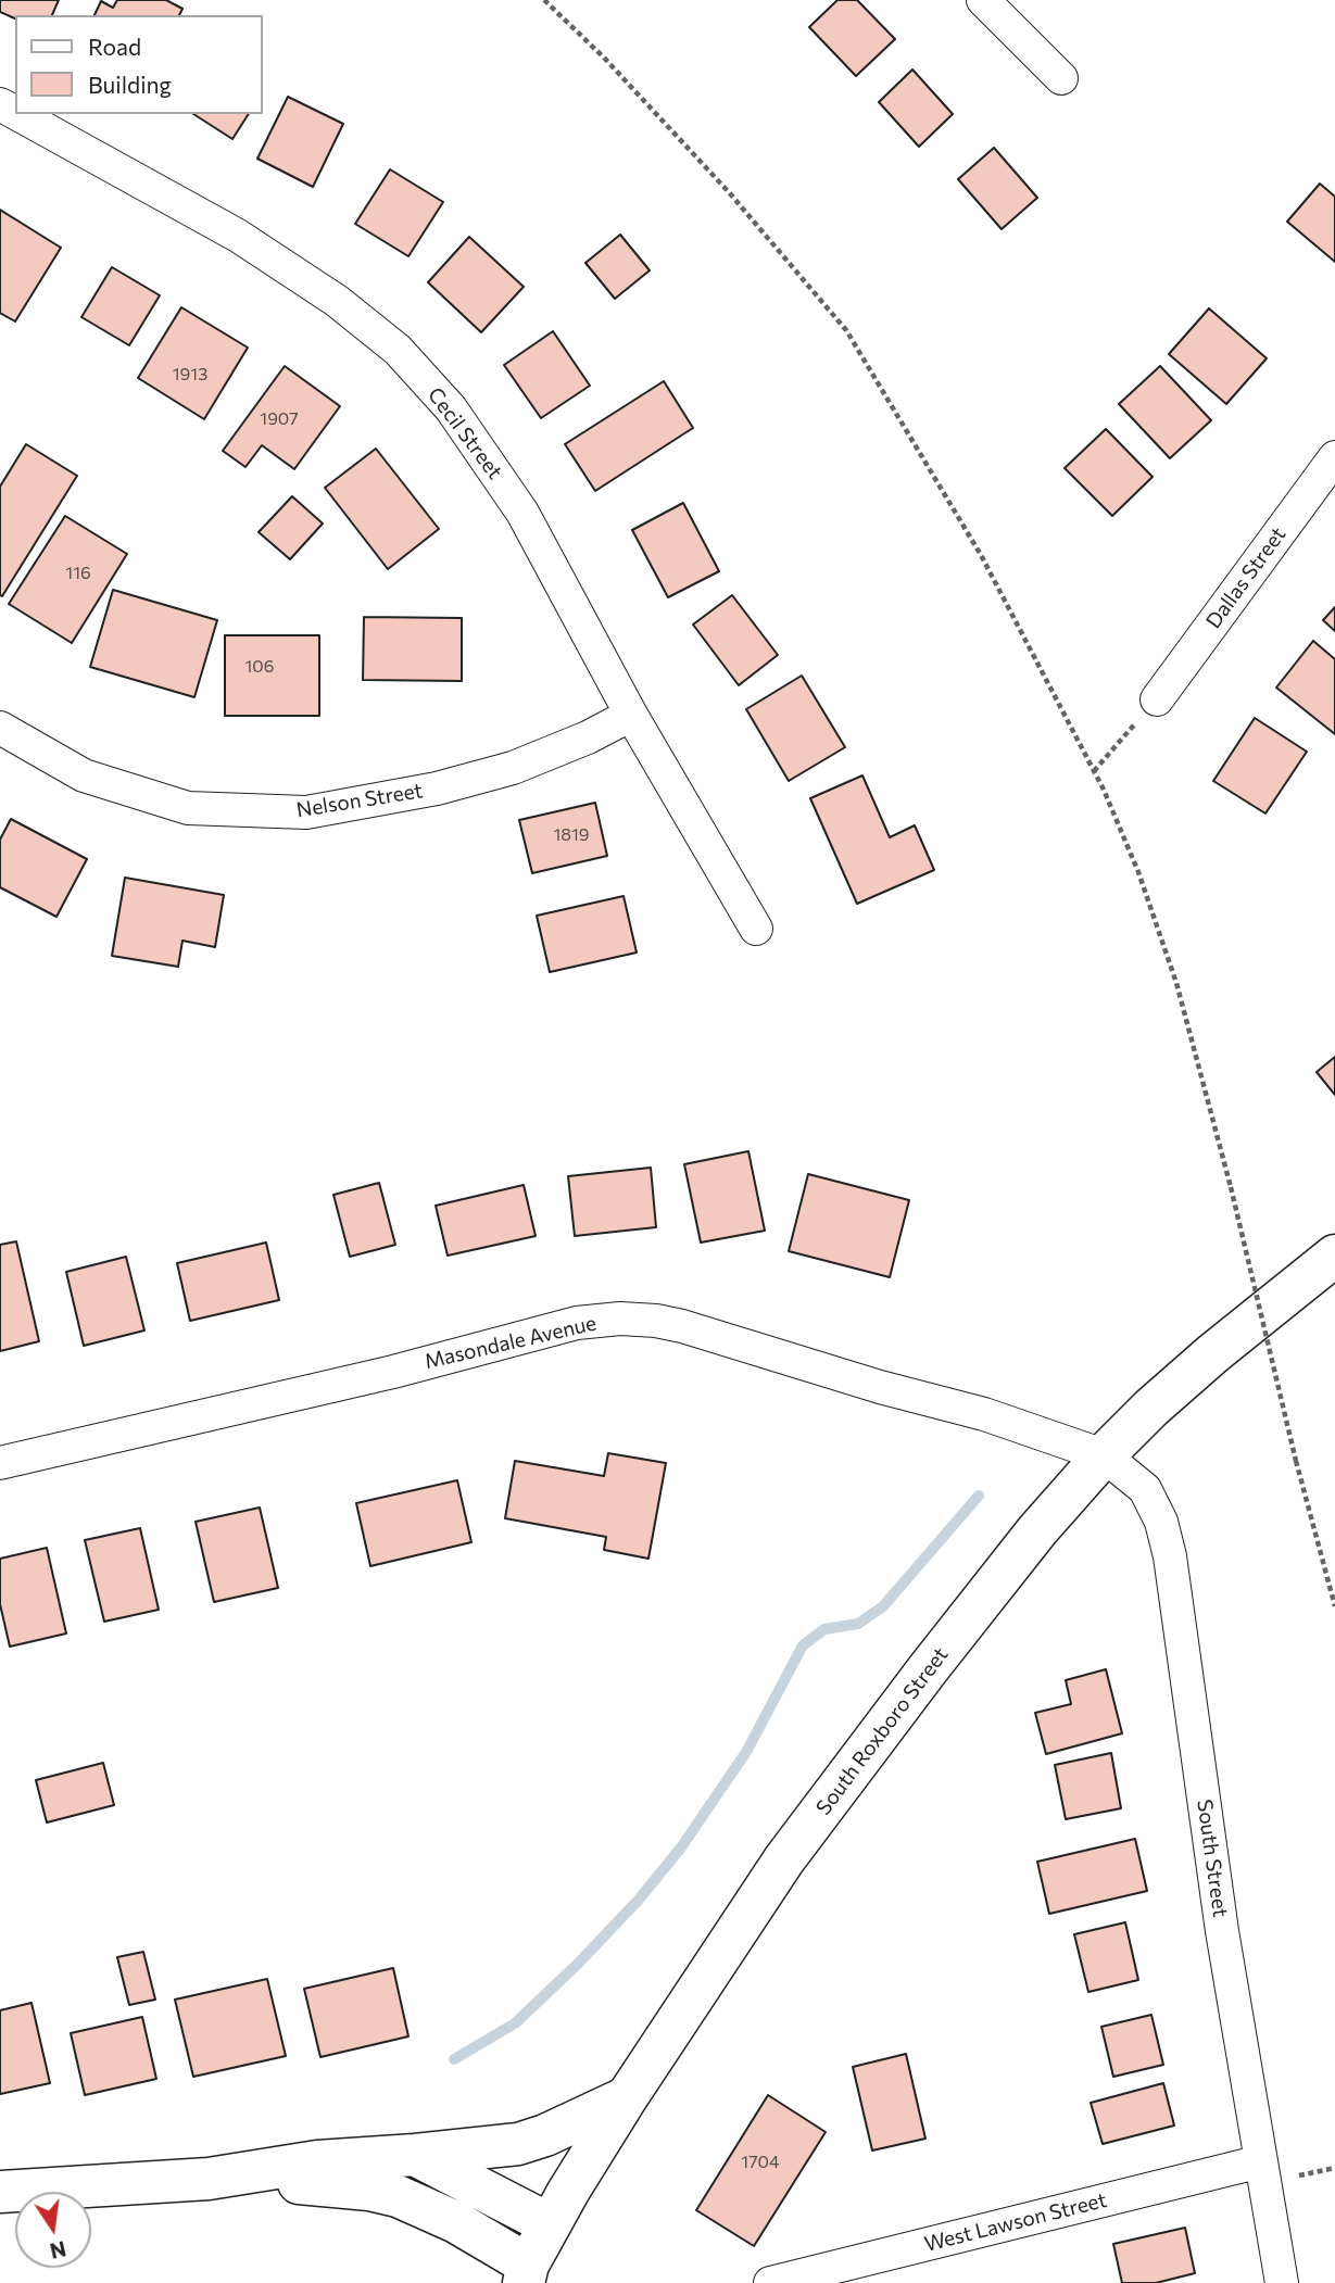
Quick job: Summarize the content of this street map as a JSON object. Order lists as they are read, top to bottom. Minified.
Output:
{"streets":{"street":["Cecil Street","Dallas Street","Nelson Street","Masondale Avenue","South Roxboro Street","South Street","West Lawson Street"]},"crossings":[["Cecil Street","Nelson Street"],["Masondale Avenue","South Roxboro Street"],["Masondale Avenue","South Street"],["South Roxboro Street","South Street"],["South Street","West Lawson Street"]],"house_numbers":["1913","1907","116","106","1819","1704"],"legend":["Road","Building"],"north":"bottom"}
